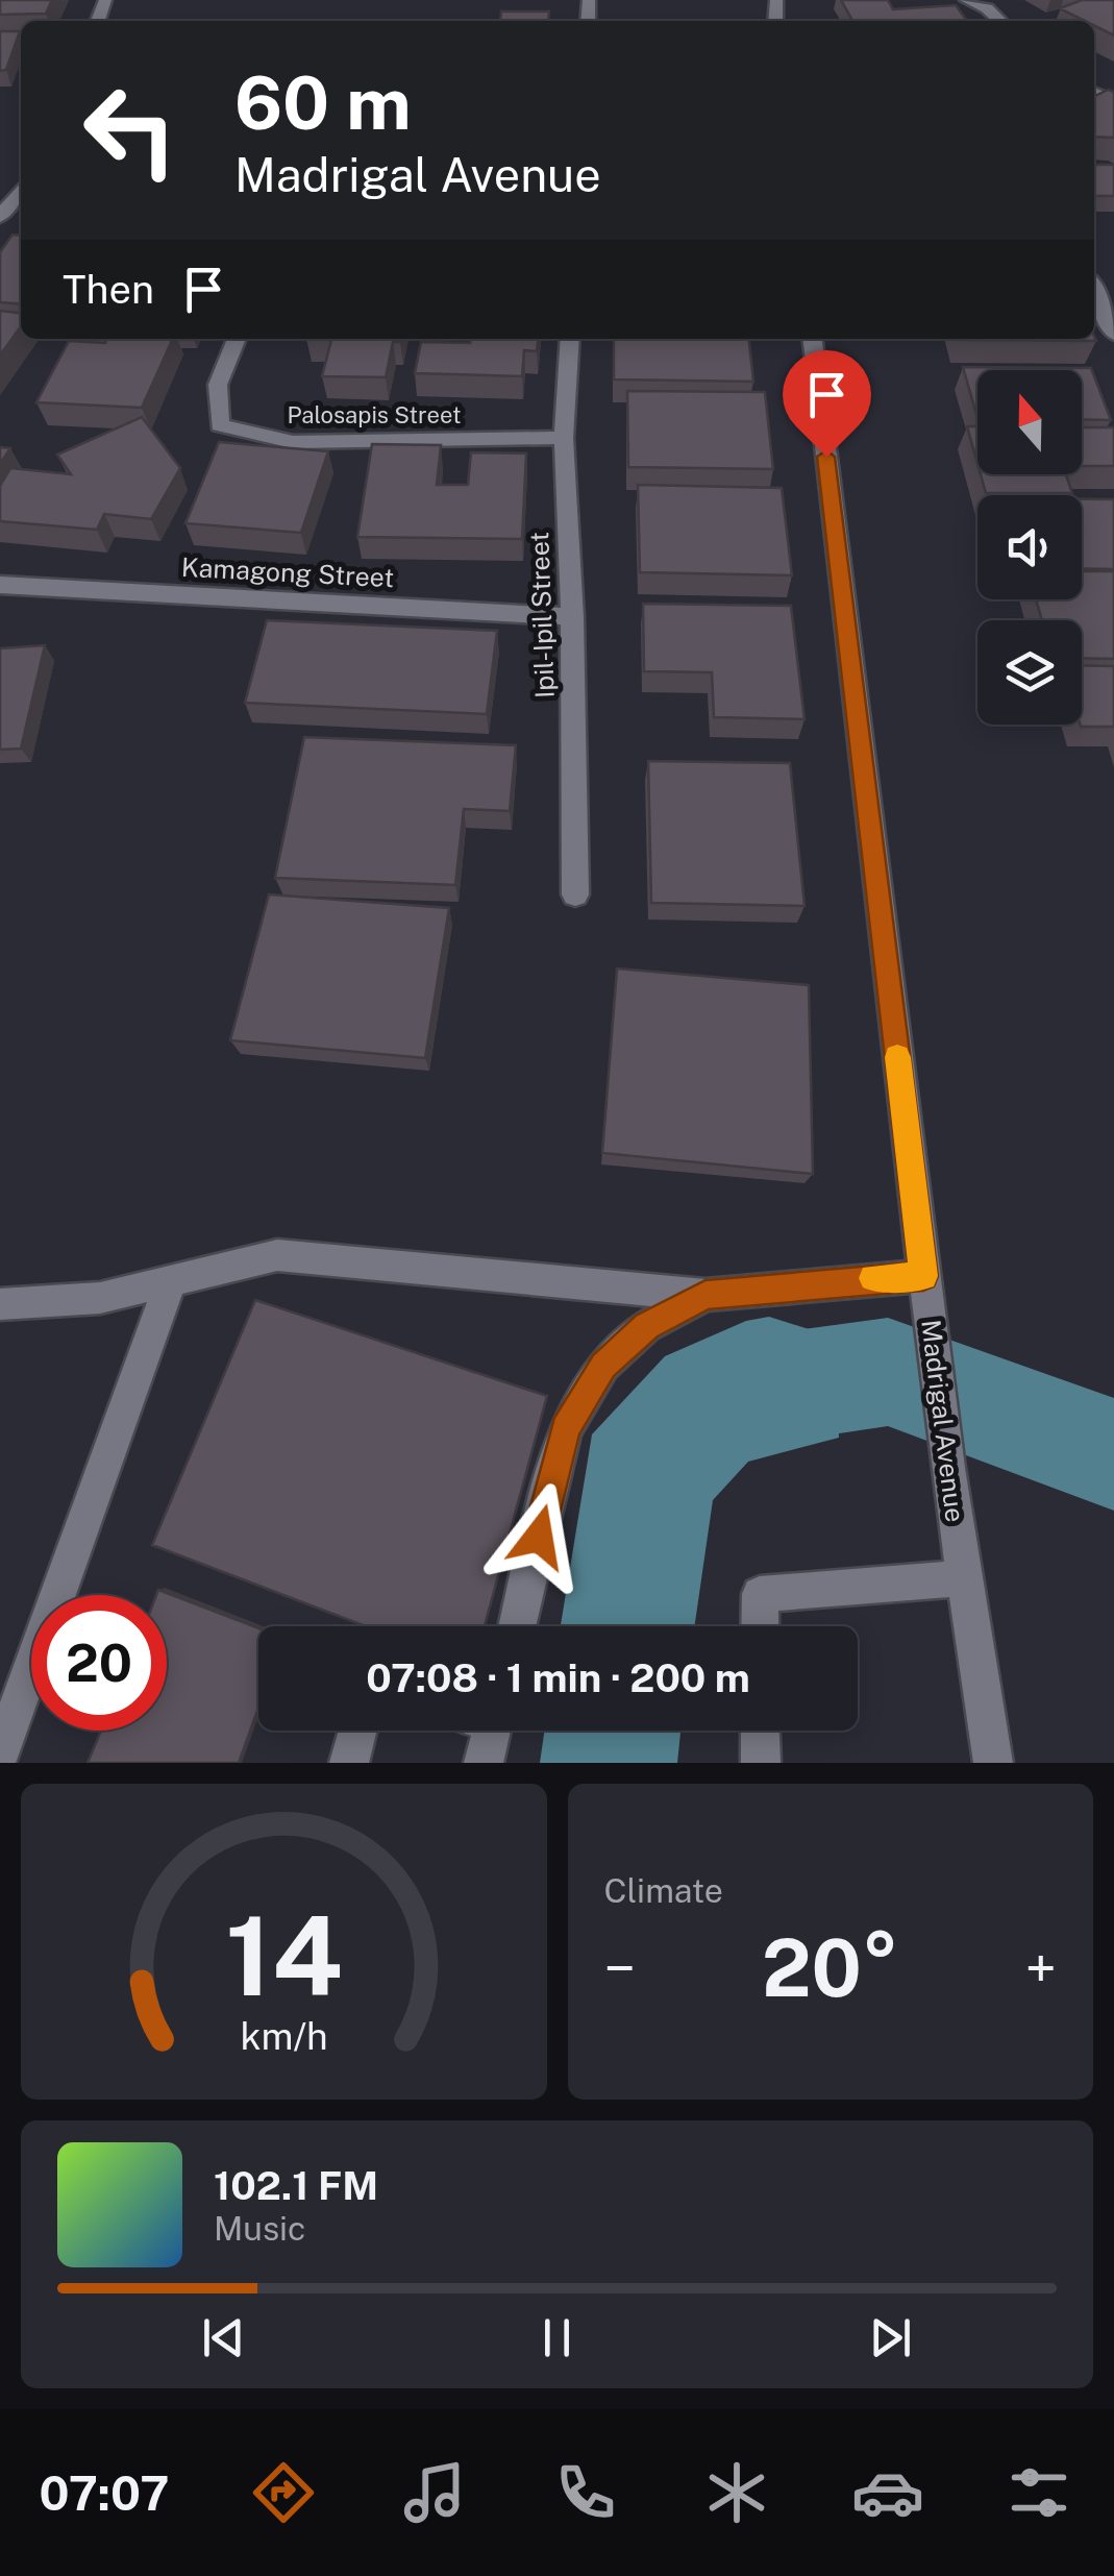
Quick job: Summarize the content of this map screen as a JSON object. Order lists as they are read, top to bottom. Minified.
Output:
{"streets":{"street":["Palosapis Street","Kamagong Street","Ipil-Ipil Street","Madrigal Avenue"]},"crossings":[["Palosapis Street","Ipil-Ipil Street"],["Kamagong Street","Ipil-Ipil Street"]],"north":"top","page":{"turn":["60 m","Madrigal Avenue"],"then":"Then","limit":"20","trip":"07:08 · 1 min · 200 m","tile":"Climate","heat":["−","20°","+"],"song":["102.1 FM","Music"],"tabs":"07:07","gauge":["14","km/h"]}}
